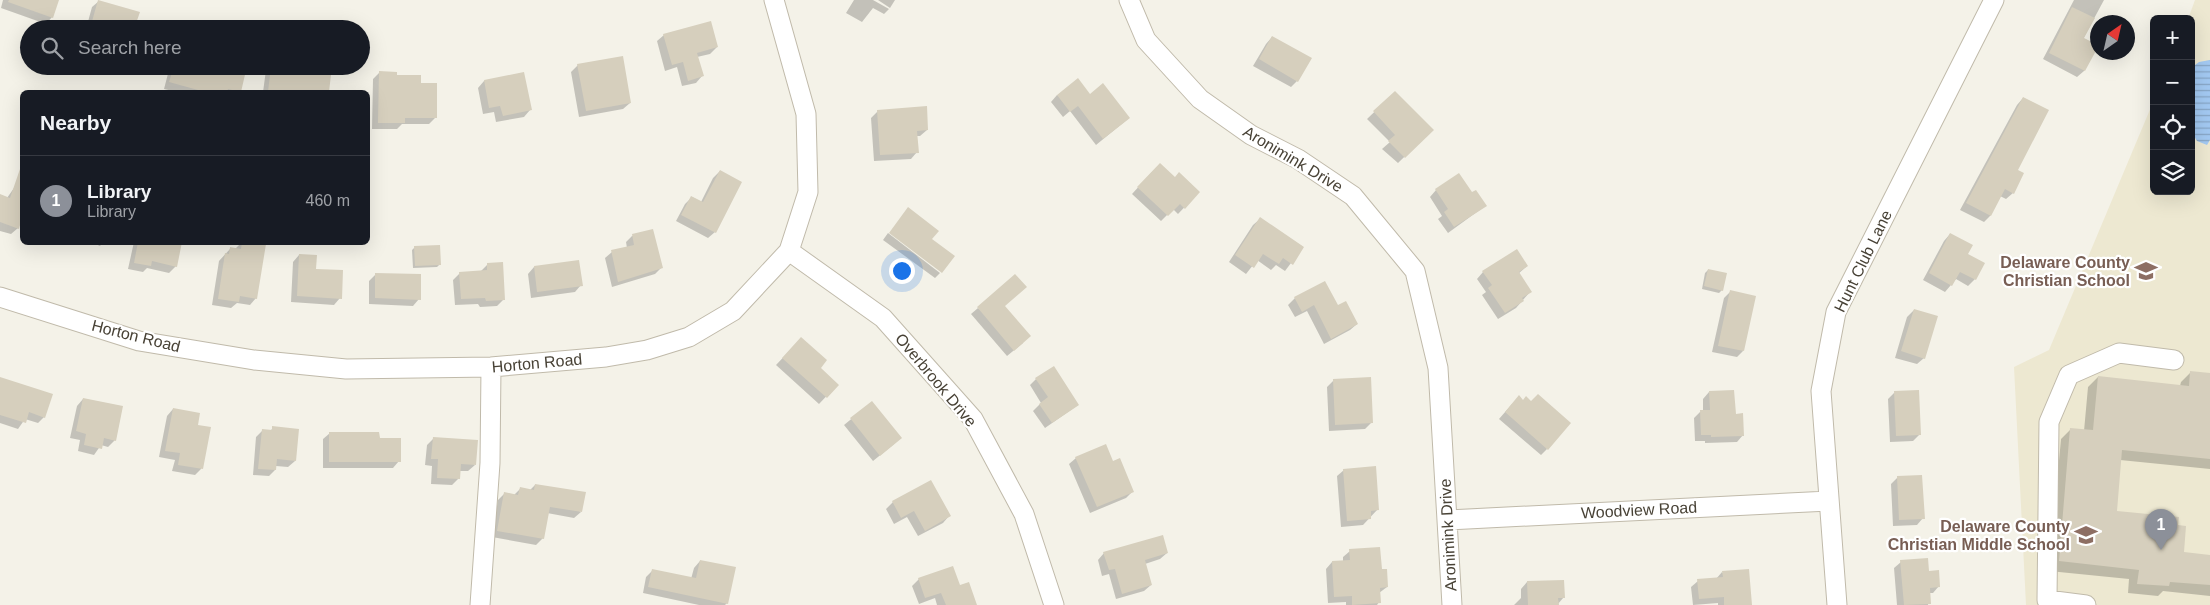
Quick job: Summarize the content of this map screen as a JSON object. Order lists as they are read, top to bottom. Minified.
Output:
{"streets":{"street":["Aronimink Drive","Hunt Club Lane","Horton Road","Overbrook Drive","Woodview Road"]},"crossings":[["Aronimink Drive","Woodview Road"],["Hunt Club Lane","Woodview Road"],["Horton Road","Overbrook Drive"]],"places":{"school or university":["Delaware County Christian School","Delaware County Christian Middle School"]},"north":"top right","page":{"map_buttons":["+","−"],"search":"Search here","heading":"Nearby","list":[{"mark":"1","name":"Library","note":"Library","value":"460 m"}],"pins":"1"}}
